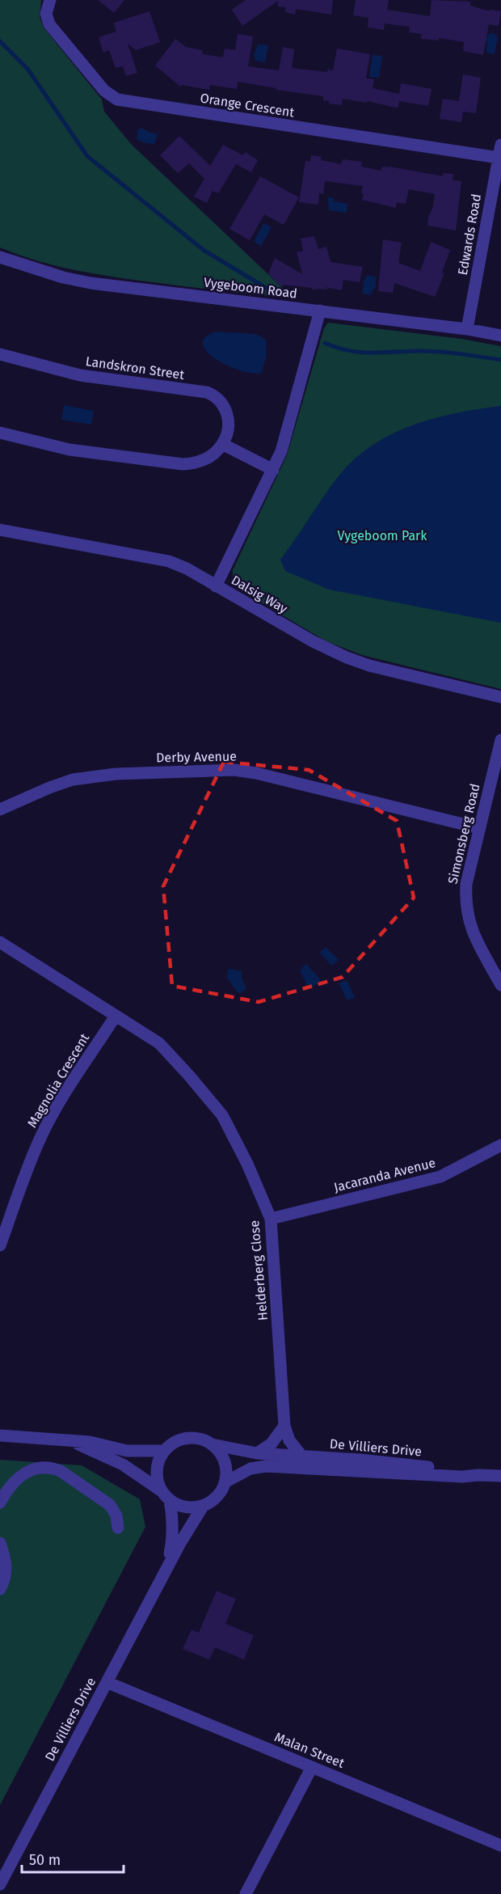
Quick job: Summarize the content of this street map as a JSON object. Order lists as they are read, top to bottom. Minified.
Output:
{"streets":{"street":["Orange Crescent","Edwards Road","Vygeboom Road","Landskron Street","Dalsig Way","Derby Avenue","Simonsberg Road","Magnolia Crescent","Jacaranda Avenue","Helderberg Close","De Villiers Drive","Malan Street"]},"crossings":[["Orange Crescent","Edwards Road"],["Edwards Road","Vygeboom Road"],["Derby Avenue","Simonsberg Road"],["Magnolia Crescent","Helderberg Close"],["Jacaranda Avenue","Helderberg Close"],["Helderberg Close","De Villiers Drive"],["De Villiers Drive","Malan Street"]],"parks":["Vygeboom Park"],"scale_bar":"50 m"}
